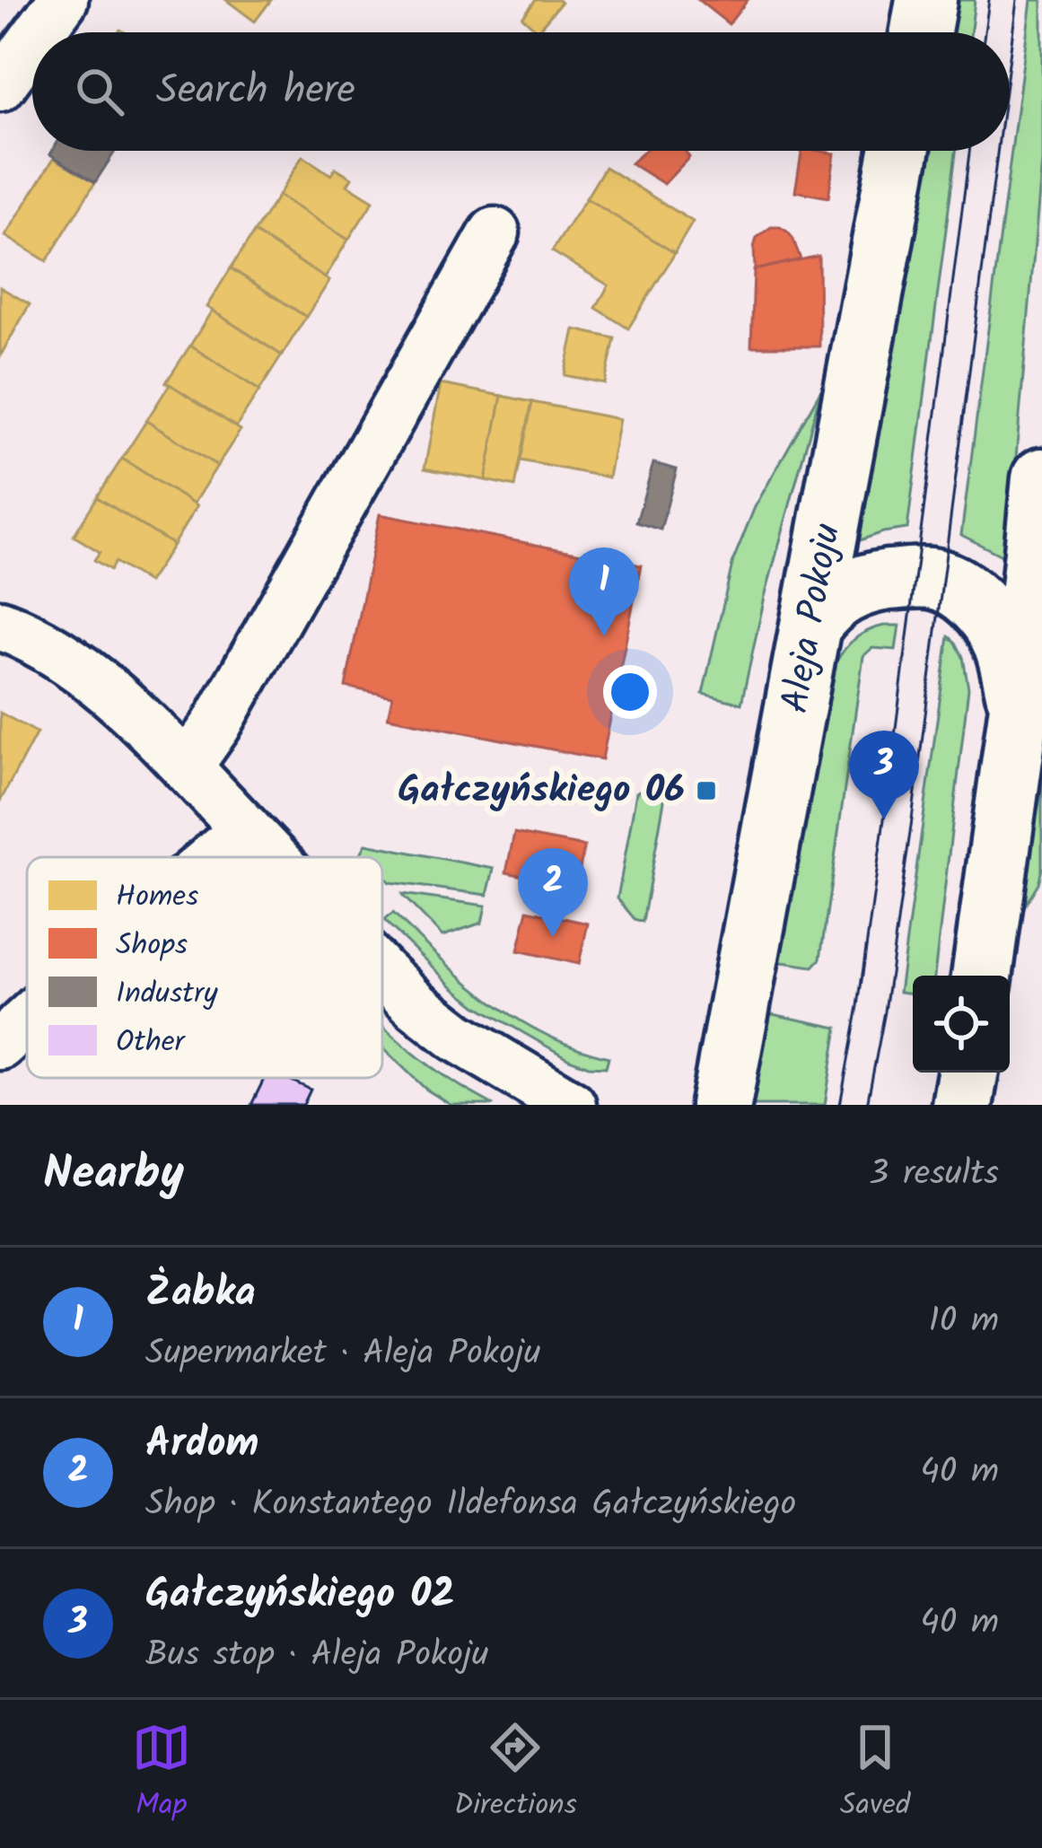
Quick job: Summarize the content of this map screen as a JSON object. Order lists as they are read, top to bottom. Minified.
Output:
{"streets":{"main road":["Aleja Pokoju"]},"places":{"transit":["Gałczyńskiego 06"]},"legend":["Homes","Shops","Industry","Other"],"page":{"search":"Search here","pins":["1","3","2"],"heading":["Nearby","3 results"],"list":[{"mark":"1","name":"Żabka","note":"Supermarket · Aleja Pokoju","value":"10 m"},{"mark":"2","name":"Ardom","note":"Shop · Konstantego Ildefonsa Gałczyńskiego","value":"40 m"},{"mark":"3","name":"Gałczyńskiego 02","note":"Bus stop · Aleja Pokoju","value":"40 m"}],"nav":["Map","Directions","Saved"]}}
